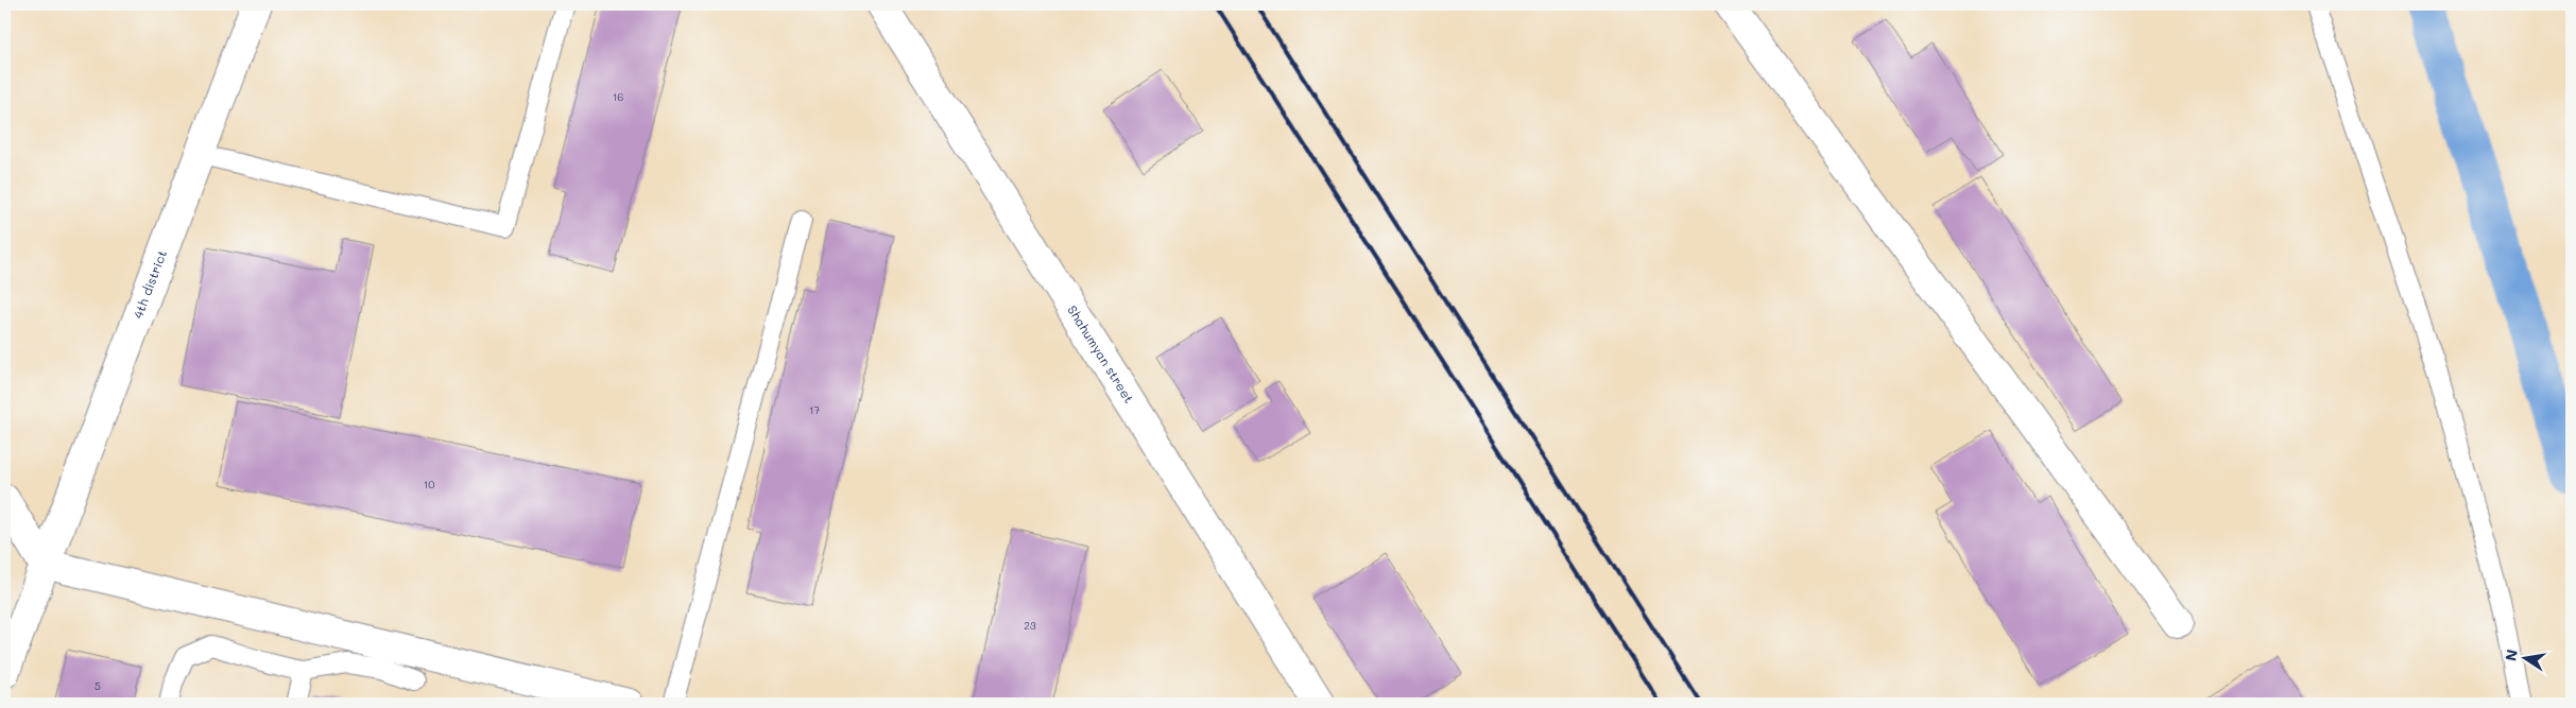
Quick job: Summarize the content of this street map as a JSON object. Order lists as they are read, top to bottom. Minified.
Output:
{"streets":{"street":["4th district","Shahumyan street"]},"house_numbers":["16","17","10","23","5"],"north":"left"}
